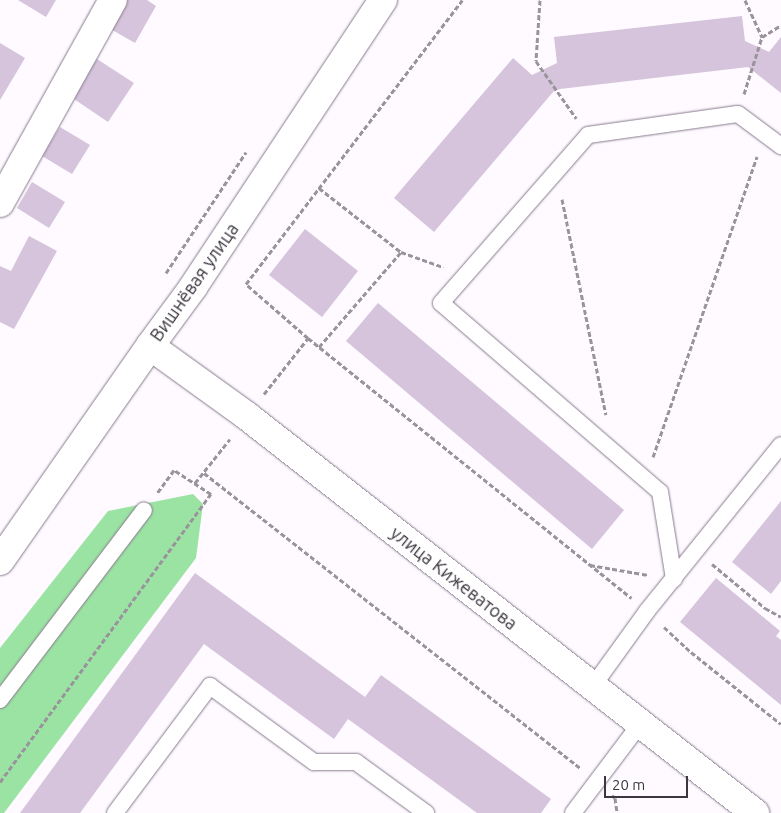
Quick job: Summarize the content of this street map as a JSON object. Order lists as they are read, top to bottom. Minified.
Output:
{"streets":{"main road":["Вишнёвая улица","улица Кижеватова"]},"crossings":[["Вишнёвая улица","улица Кижеватова"]],"scale_bar":"20 m"}
